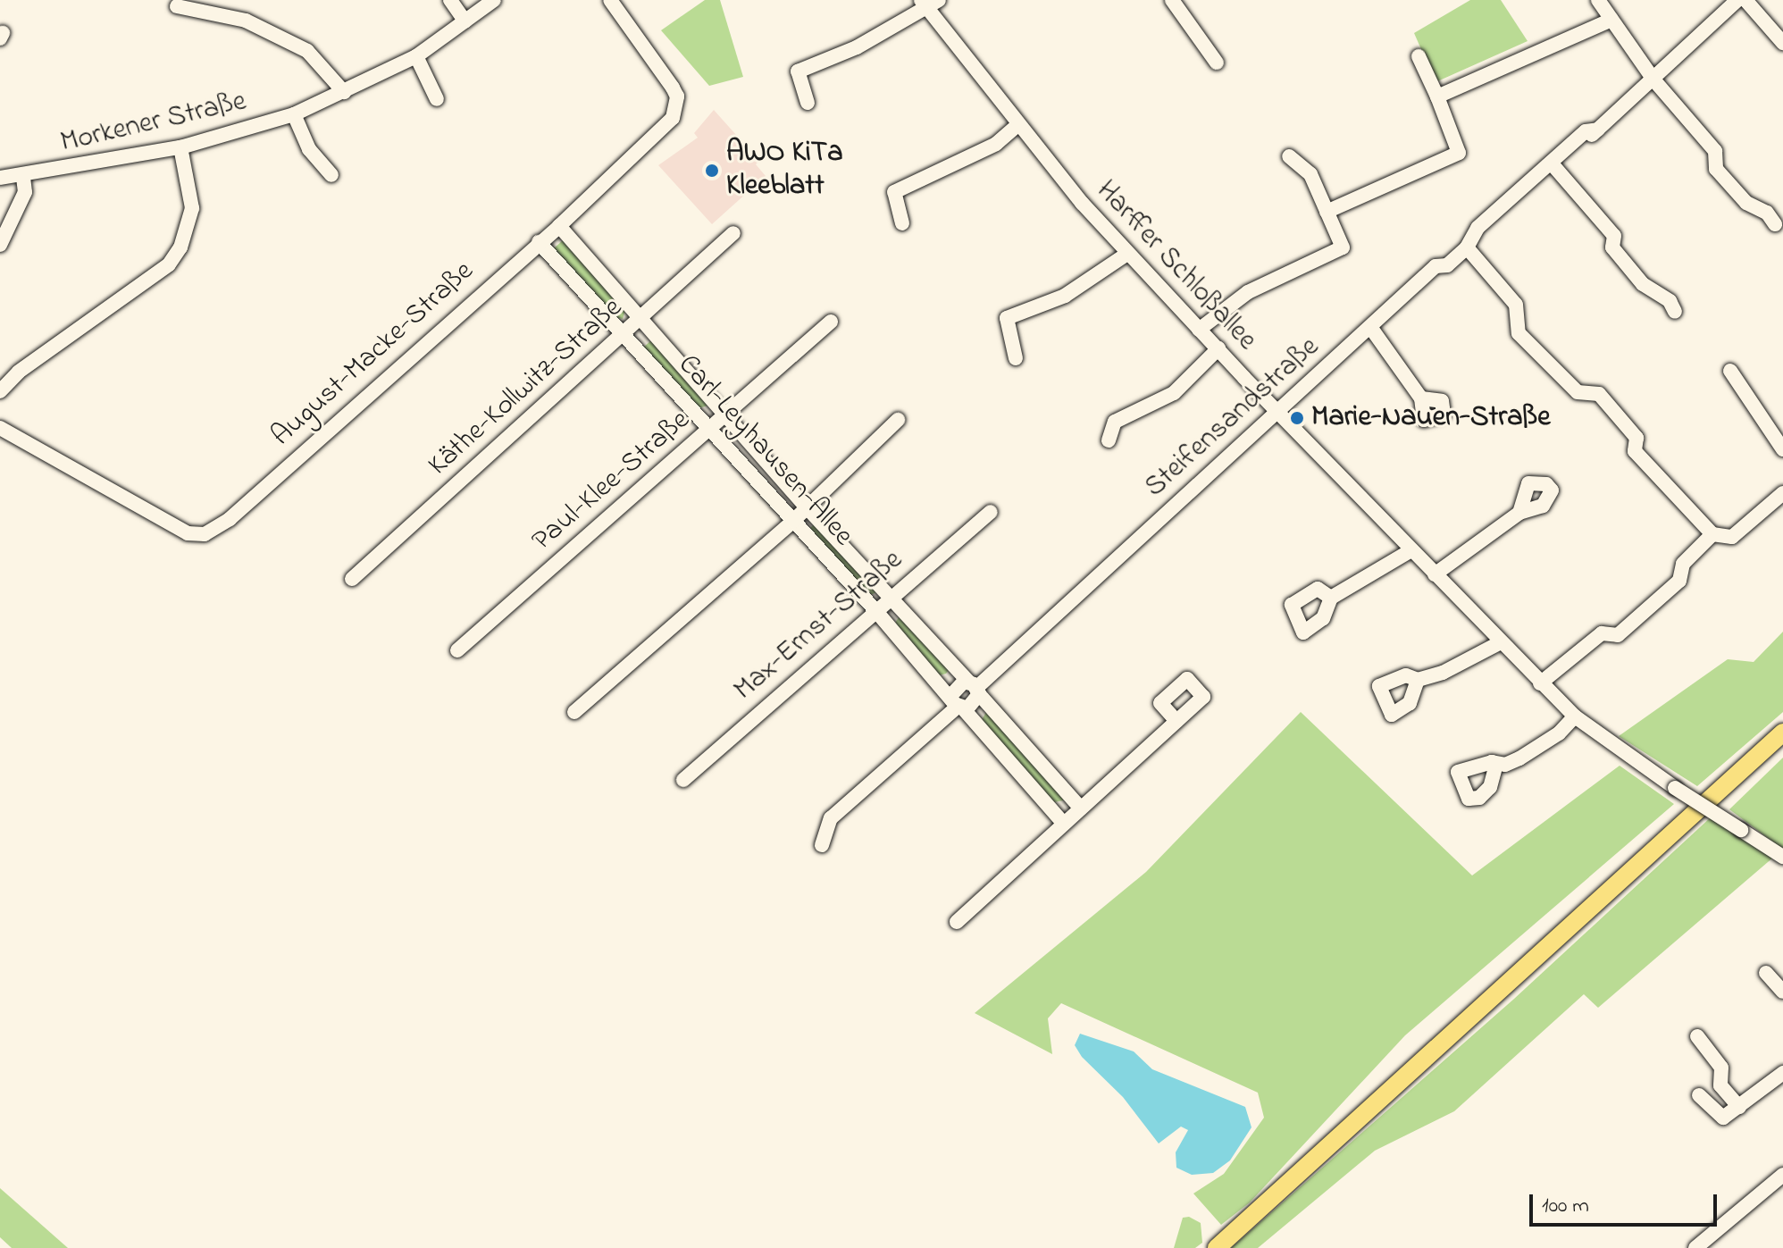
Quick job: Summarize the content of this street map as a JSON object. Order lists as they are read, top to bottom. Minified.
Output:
{"streets":{"street":["Morkener Straße","Harffer Schloßallee","August-Macke-Straße","Käthe-Kollwitz-Straße","Steifensandstraße","Carl-Leyhausen-Allee","Paul-Klee-Straße","Max-Ernst-Straße"]},"crossings":[["Harffer Schloßallee","Steifensandstraße"],["August-Macke-Straße","Carl-Leyhausen-Allee"],["Käthe-Kollwitz-Straße","Carl-Leyhausen-Allee"],["Steifensandstraße","Carl-Leyhausen-Allee"],["Carl-Leyhausen-Allee","Paul-Klee-Straße"],["Carl-Leyhausen-Allee","Max-Ernst-Straße"]],"places":["AWO KiTa Kleeblatt","Marie-Nauen-Straße"],"scale_bar":"100 m"}
